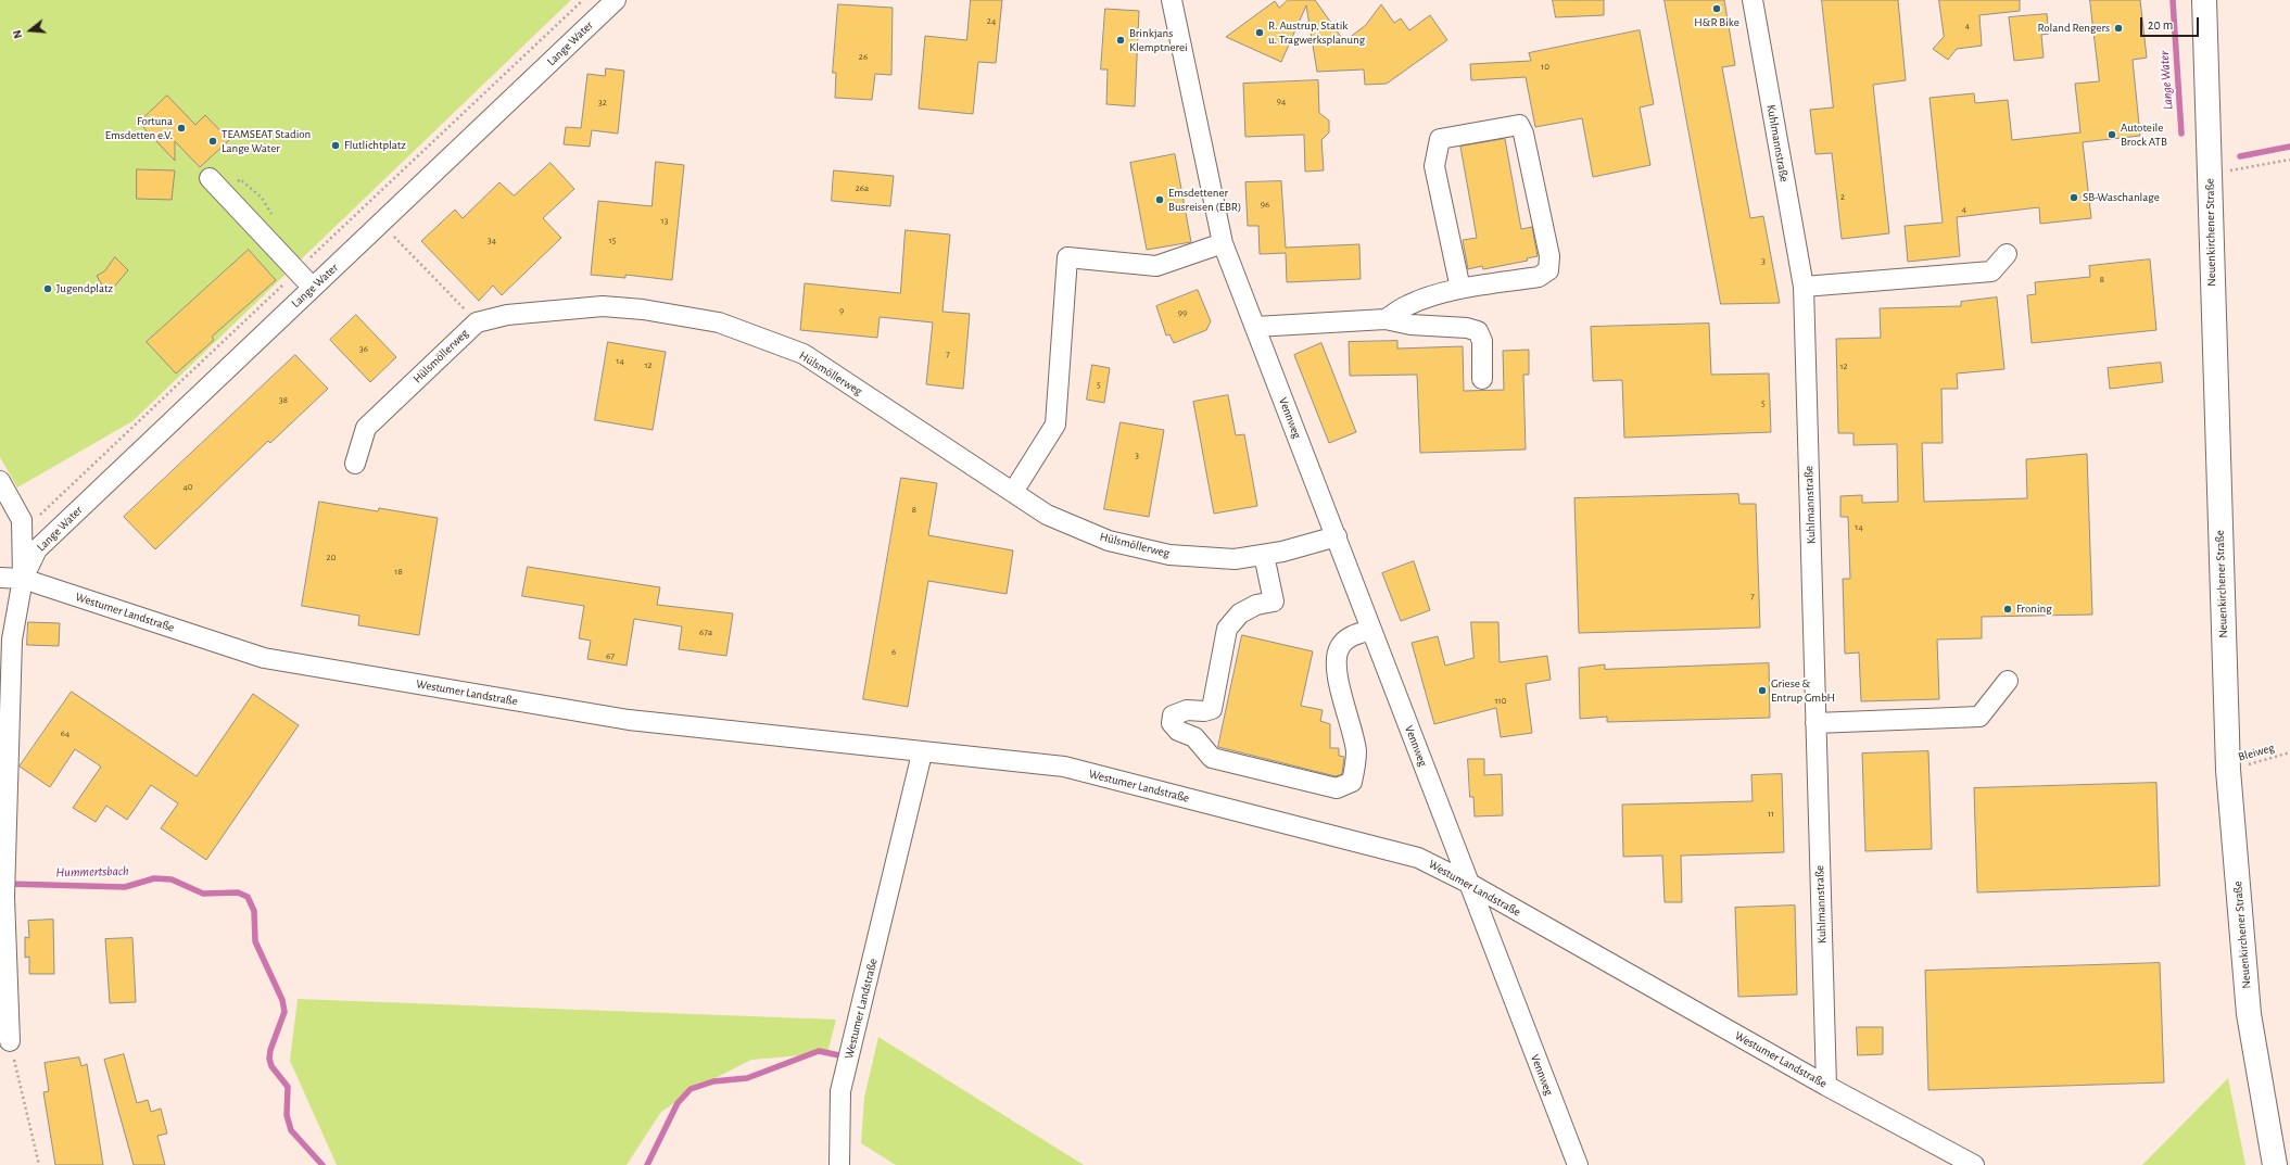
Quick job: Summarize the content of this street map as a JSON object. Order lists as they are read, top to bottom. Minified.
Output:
{"streets":{"main road":["Neuenkirchener Straße"],"street":["Lange Water","Kuhlmannstraße","Hülsmöllerweg","Vennweg","Westumer Landstraße"],"path":["Bleiweg"]},"crossings":[["Lange Water","Westumer Landstraße"],["Kuhlmannstraße","Westumer Landstraße"],["Neuenkirchener Straße","Bleiweg"],["Hülsmöllerweg","Vennweg"],["Vennweg","Westumer Landstraße"]],"water":["Lange Water","Hummertsbach"],"places":["H&R Bike","Roland Rengers","R. Austrup, Statik u. Tragwerksplanung","Brinkjans Klemptnerei","Fortuna Emsdetten e.V.","Autoteile Brock ATB","TEAMSEAT Stadion Lange Water","Flutlichtplatz","SB-Waschanlage","Emsdettener Busreisen (EBR)","Jugendplatz","Froning","Griese & Entrup GmbH"],"house_numbers":["24","4","26","10","94","32","26a","2","96","4","13","34","15","3","8","9","99","36","7","14","12","12","5","38","5","3","40","8","14","20","18","7","67a","6","67","110","64","11"],"scale_bar":"20 m","north":"left"}
